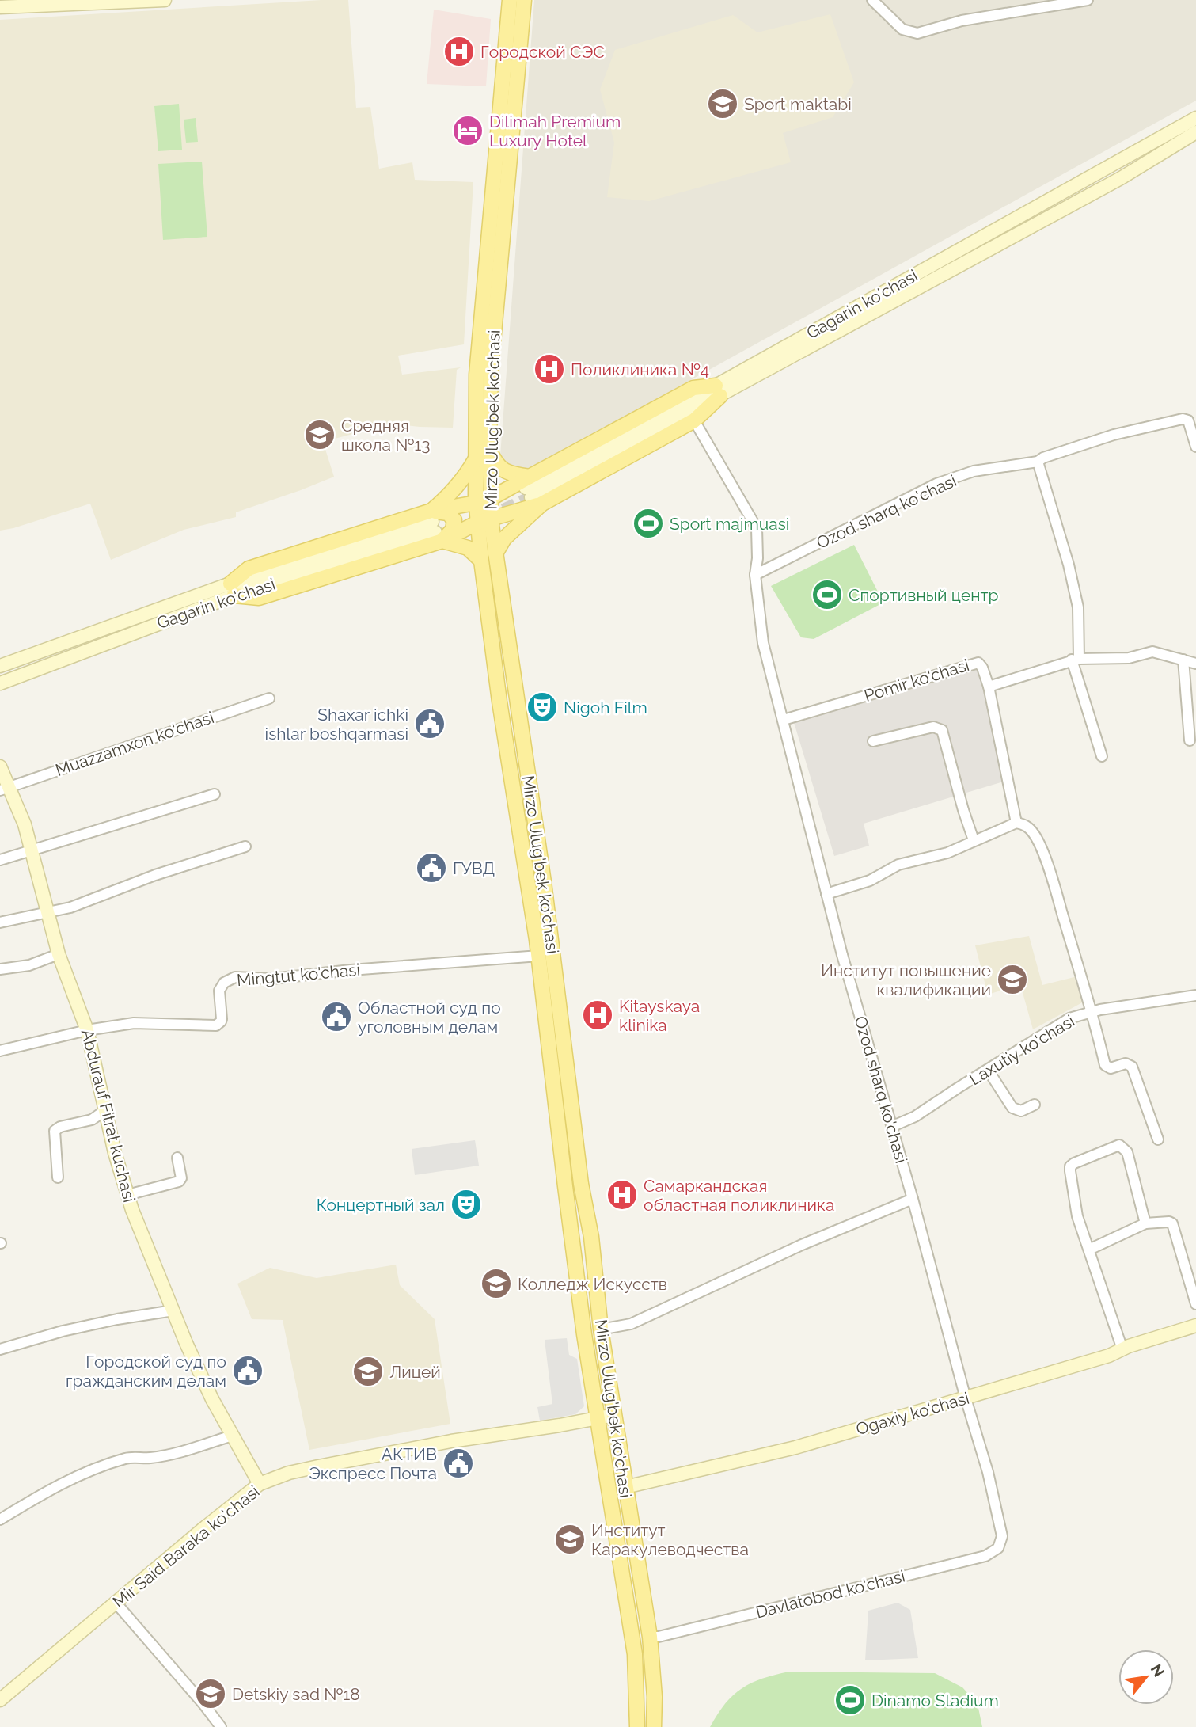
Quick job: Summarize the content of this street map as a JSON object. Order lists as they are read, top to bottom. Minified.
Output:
{"streets":{"main road":["Mirzo Ulug'bek ko'chasi"],"street":["Gagarin ko'chasi","Ozod sharq ko'chasi","Pomir ko'chasi","Muazzamxon ko'chasi","Mingtut ko'chasi","Laxutiy ko'chasi","Abdurauf Fitrat kuchasi","Ogaxiy ko'chasi","Mir Said Baraka ko'chasi","Davlatobod ko'chasi"]},"crossings":[["Mirzo Ulug'bek ko'chasi","Mingtut ko'chasi"],["Mirzo Ulug'bek ko'chasi","Ogaxiy ko'chasi"],["Mirzo Ulug'bek ko'chasi","Mir Said Baraka ko'chasi"],["Mirzo Ulug'bek ko'chasi","Davlatobod ko'chasi"],["Ozod sharq ko'chasi","Pomir ko'chasi"],["Ozod sharq ko'chasi","Laxutiy ko'chasi"],["Ozod sharq ko'chasi","Ogaxiy ko'chasi"],["Ozod sharq ko'chasi","Davlatobod ko'chasi"],["Muazzamxon ko'chasi","Abdurauf Fitrat kuchasi"],["Mingtut ko'chasi","Abdurauf Fitrat kuchasi"],["Abdurauf Fitrat kuchasi","Mir Said Baraka ko'chasi"]],"places":{"hospital":["Городской СЭС","Поликлиника №4","Kitayskaya klinika","Самаркандская областная поликлиника"],"school or university":["Sport maktabi","Средняя школа №13","Институт повышение квалификации","Колледж Искусств","Лицей","Институт Каракулеводчества","Detskiy sad №18"],"hotel":["Dilimah Premium Luxury Hotel"],"sports":["Sport majmuasi","Спортивный центр","Dinamo Stadium"],"theatre":["Nigoh Film","Концертный зал"],"public building":["Shaxar ichki ishlar boshqarmasi","ГУВД","Областной суд по уголовным делам","Городской суд по гражданским делам","АКТИВ Экспресс Почта"]},"north":"top right"}
